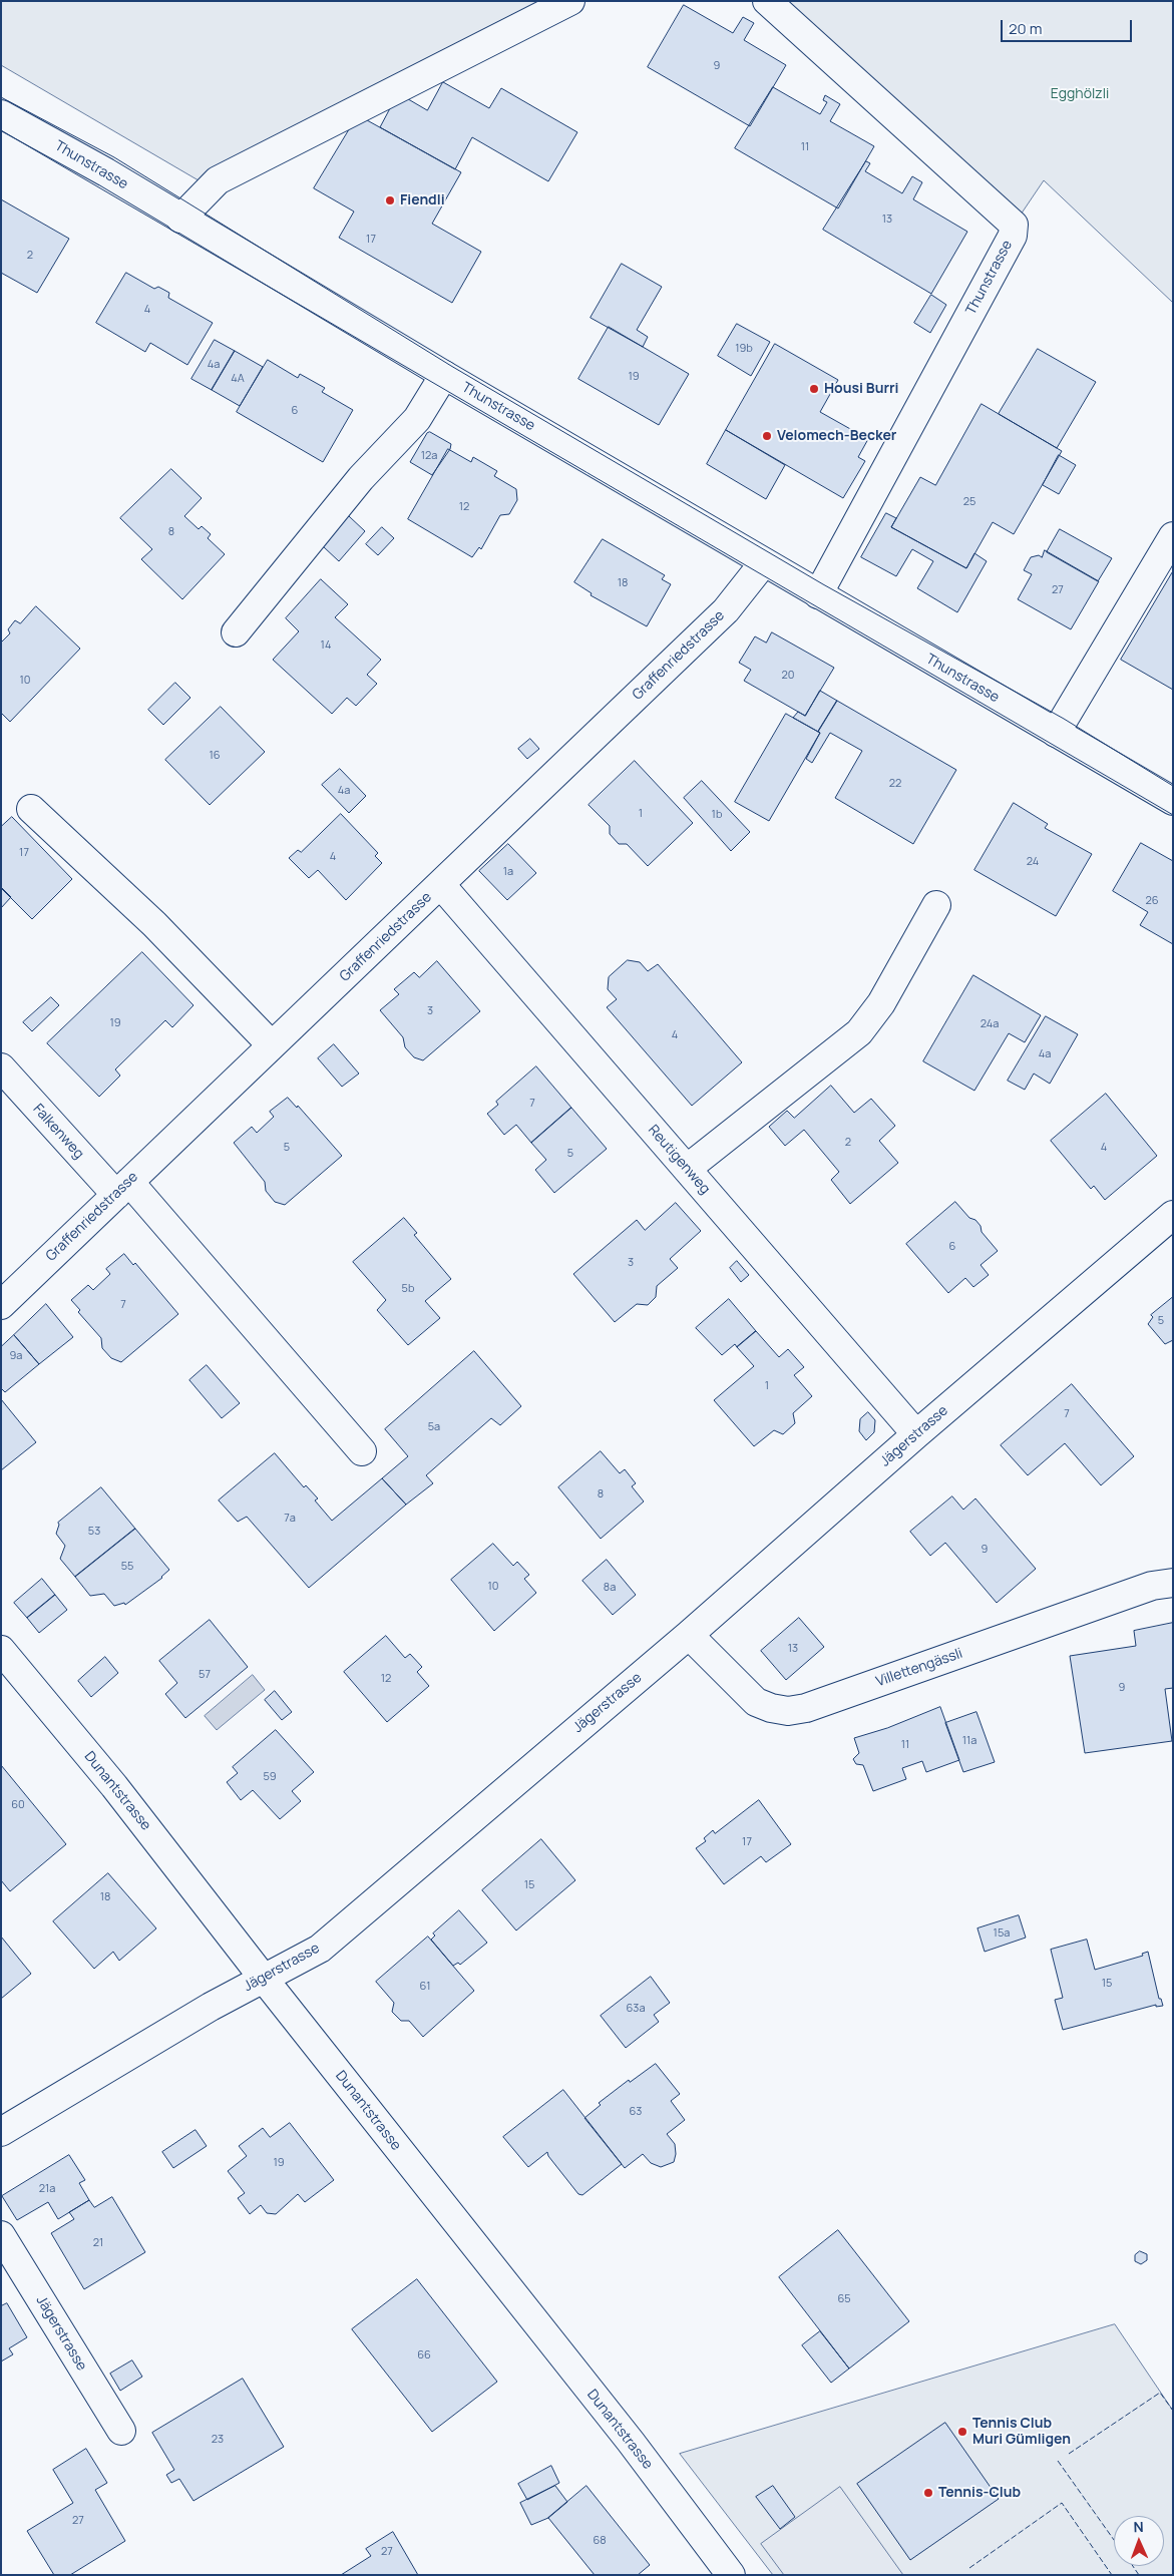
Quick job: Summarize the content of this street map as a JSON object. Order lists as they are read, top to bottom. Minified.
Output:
{"streets":{"street":["Thunstrasse","Graffenriedstrasse","Falkenweg","Reutigenweg","Jägerstrasse","Villettengässli","Dunantstrasse"]},"crossings":[["Thunstrasse","Graffenriedstrasse"],["Graffenriedstrasse","Falkenweg"],["Graffenriedstrasse","Reutigenweg"],["Reutigenweg","Jägerstrasse"],["Jägerstrasse","Villettengässli"],["Jägerstrasse","Dunantstrasse"]],"parks":["Egghölzli"],"places":["Fiendli","Housi Burri","Velomech-Becker","Tennis Club Muri Gümligen","Tennis-Club"],"house_numbers":["9","11","13","17","2","4","19b","4a","19","4A","6","12a","25","12","8","18","27","14","20","10","16","22","4a","1","1b","17","4","24","1a","26","3","19","24a","4","4a","7","2","5","4","5","6","3","5b","7","5","9a","1","7","5a","8","7a","53","9","55","10","8a","13","57","12","9","11a","11","59","60","17","15","18","15a","15","61","63a","63","19","21a","21","65","66","23","27","68","27"],"scale_bar":"20 m","north":"top"}
